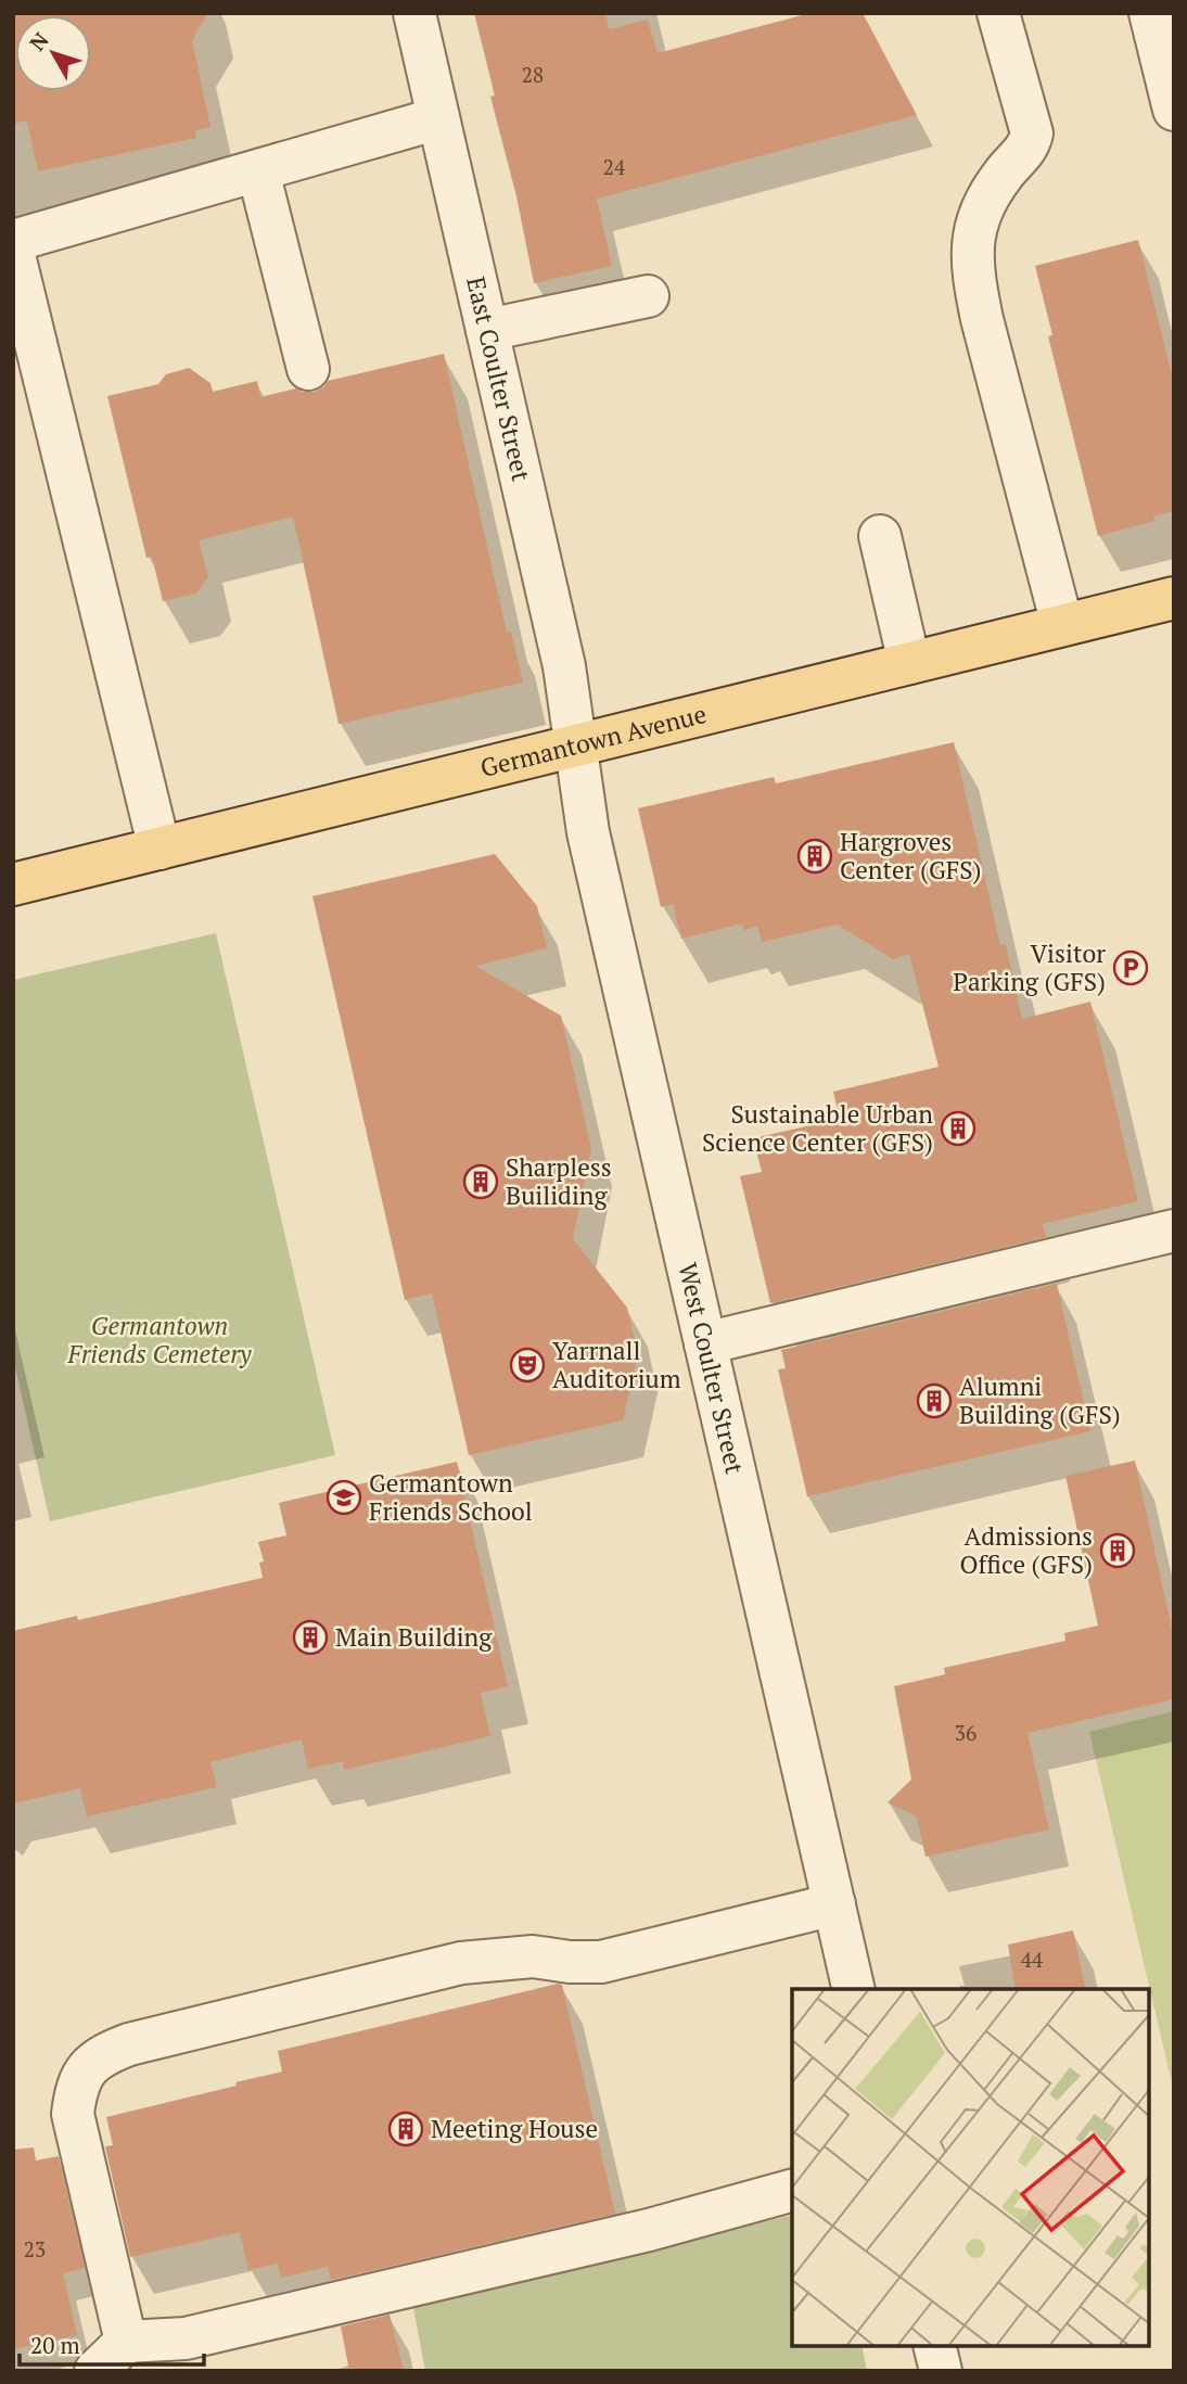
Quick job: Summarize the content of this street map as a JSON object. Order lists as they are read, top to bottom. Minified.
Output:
{"streets":{"main road":["Germantown Avenue"],"street":["East Coulter Street","West Coulter Street"]},"crossings":[["East Coulter Street","Germantown Avenue"],["East Coulter Street","West Coulter Street"],["Germantown Avenue","West Coulter Street"]],"parks":["Germantown Friends Cemetery"],"places":{"building":["Hargroves Center (GFS)","Sustainable Urban Science Center (GFS)","Sharpless Builiding","Alumni Building (GFS)","Admissions Office (GFS)","Main Building","Meeting House"],"parking":["Visitor Parking (GFS)"],"theatre":["Yarrnall Auditorium"],"school or university":["Germantown Friends School"]},"house_numbers":["28","24","36","44","23"],"scale_bar":"20 m","north":"top left"}
